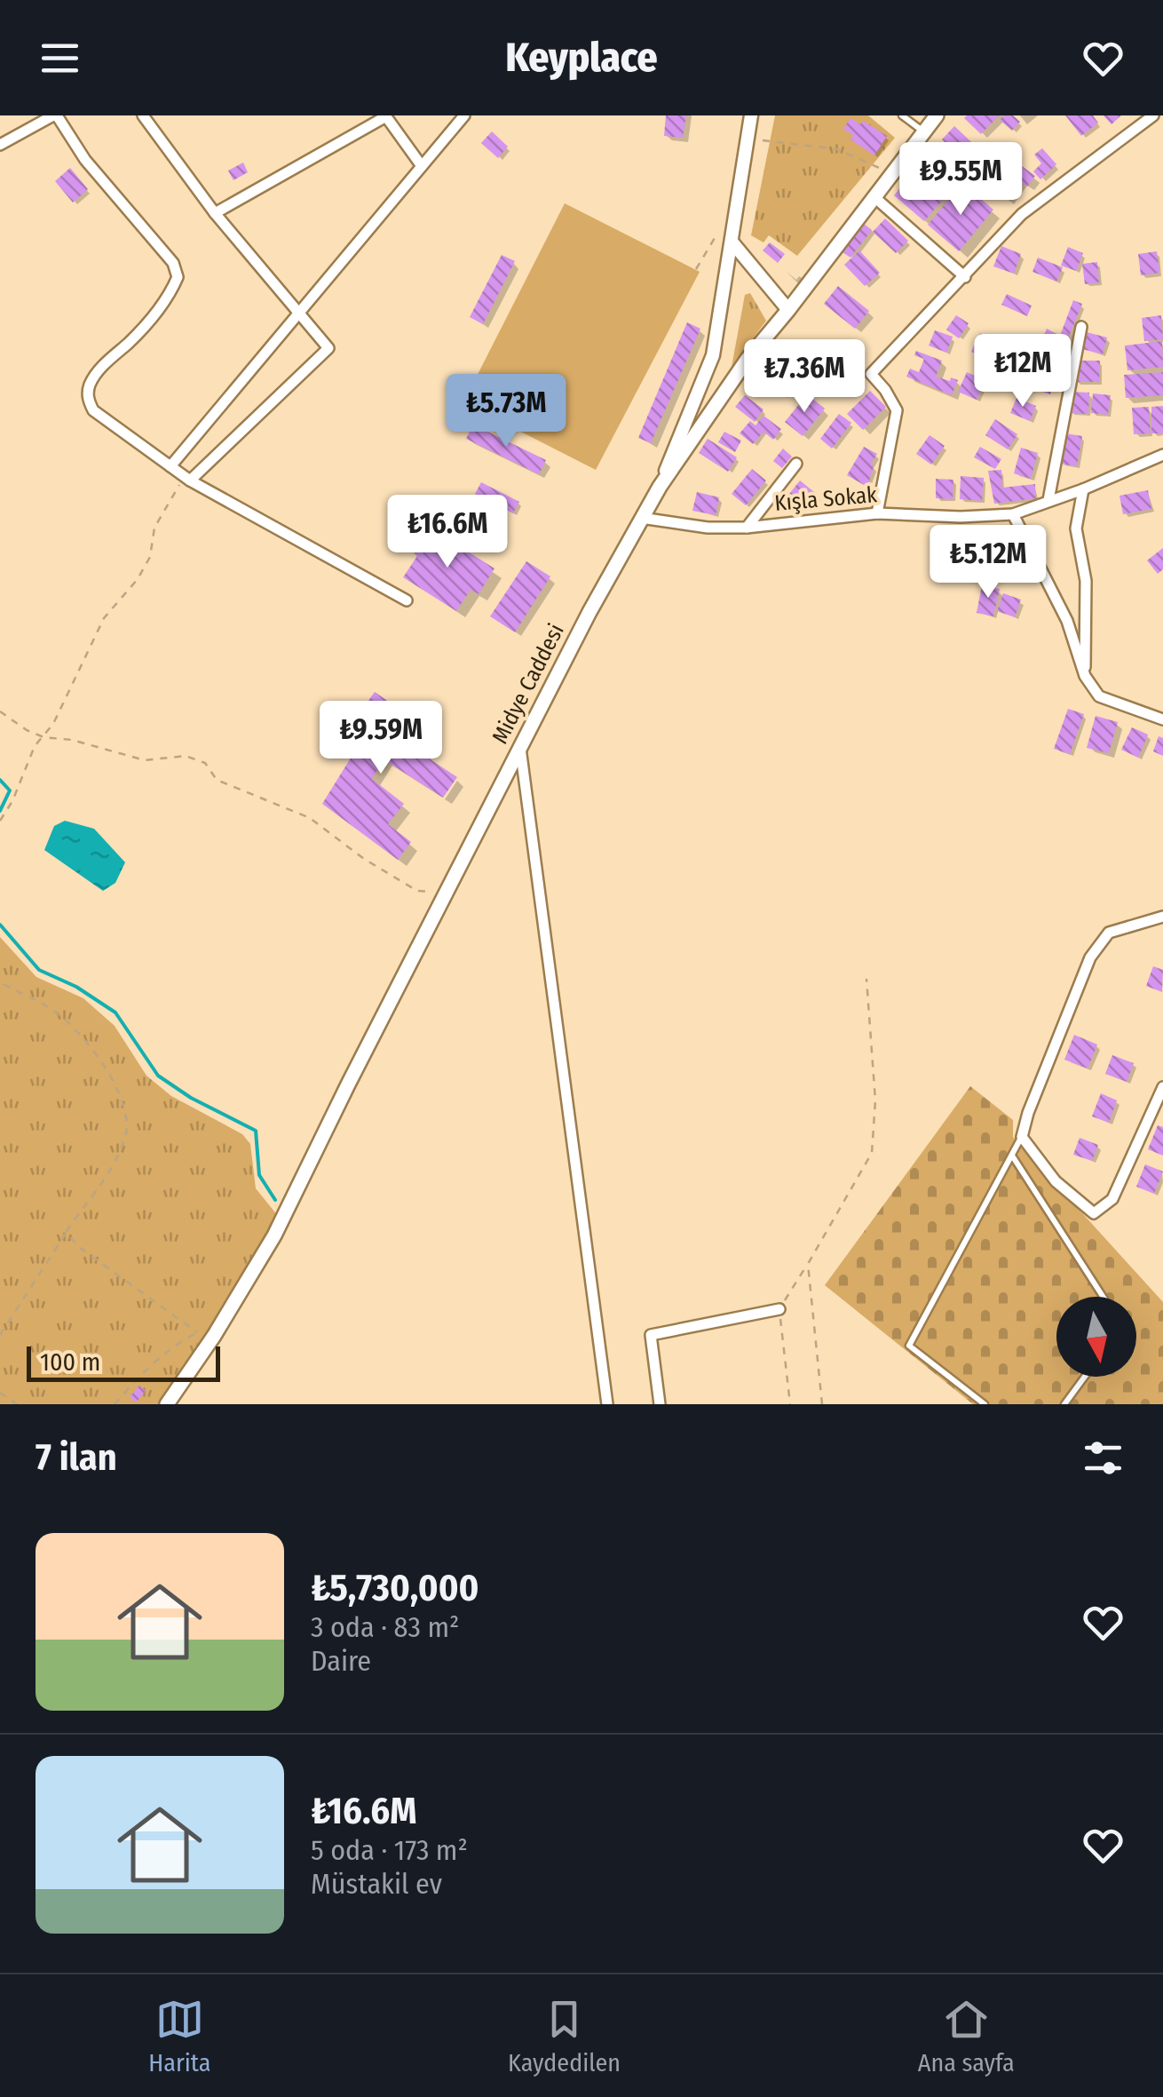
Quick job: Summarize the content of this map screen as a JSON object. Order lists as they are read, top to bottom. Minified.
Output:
{"streets":{"main road":["Midye Caddesi"],"street":["Kışla Sokak"]},"crossings":[["Kışla Sokak","Midye Caddesi"]],"scale_bar":"100 m","north":"bottom","page":{"header":"Keyplace","price":["₺9.55M","₺12M","₺7.36M","₺5.73M","₺16.6M","₺5.12M","₺9.59M"],"scale":"100 m","heading":"7 ilan","list":[{"name":"₺5,730,000","note":"3 oda · 83 m² · Daire"},{"name":"₺16.6M","note":"5 oda · 173 m² · Müstakil ev"}],"tabs":["Harita","Kaydedilen","Ana sayfa"]}}
